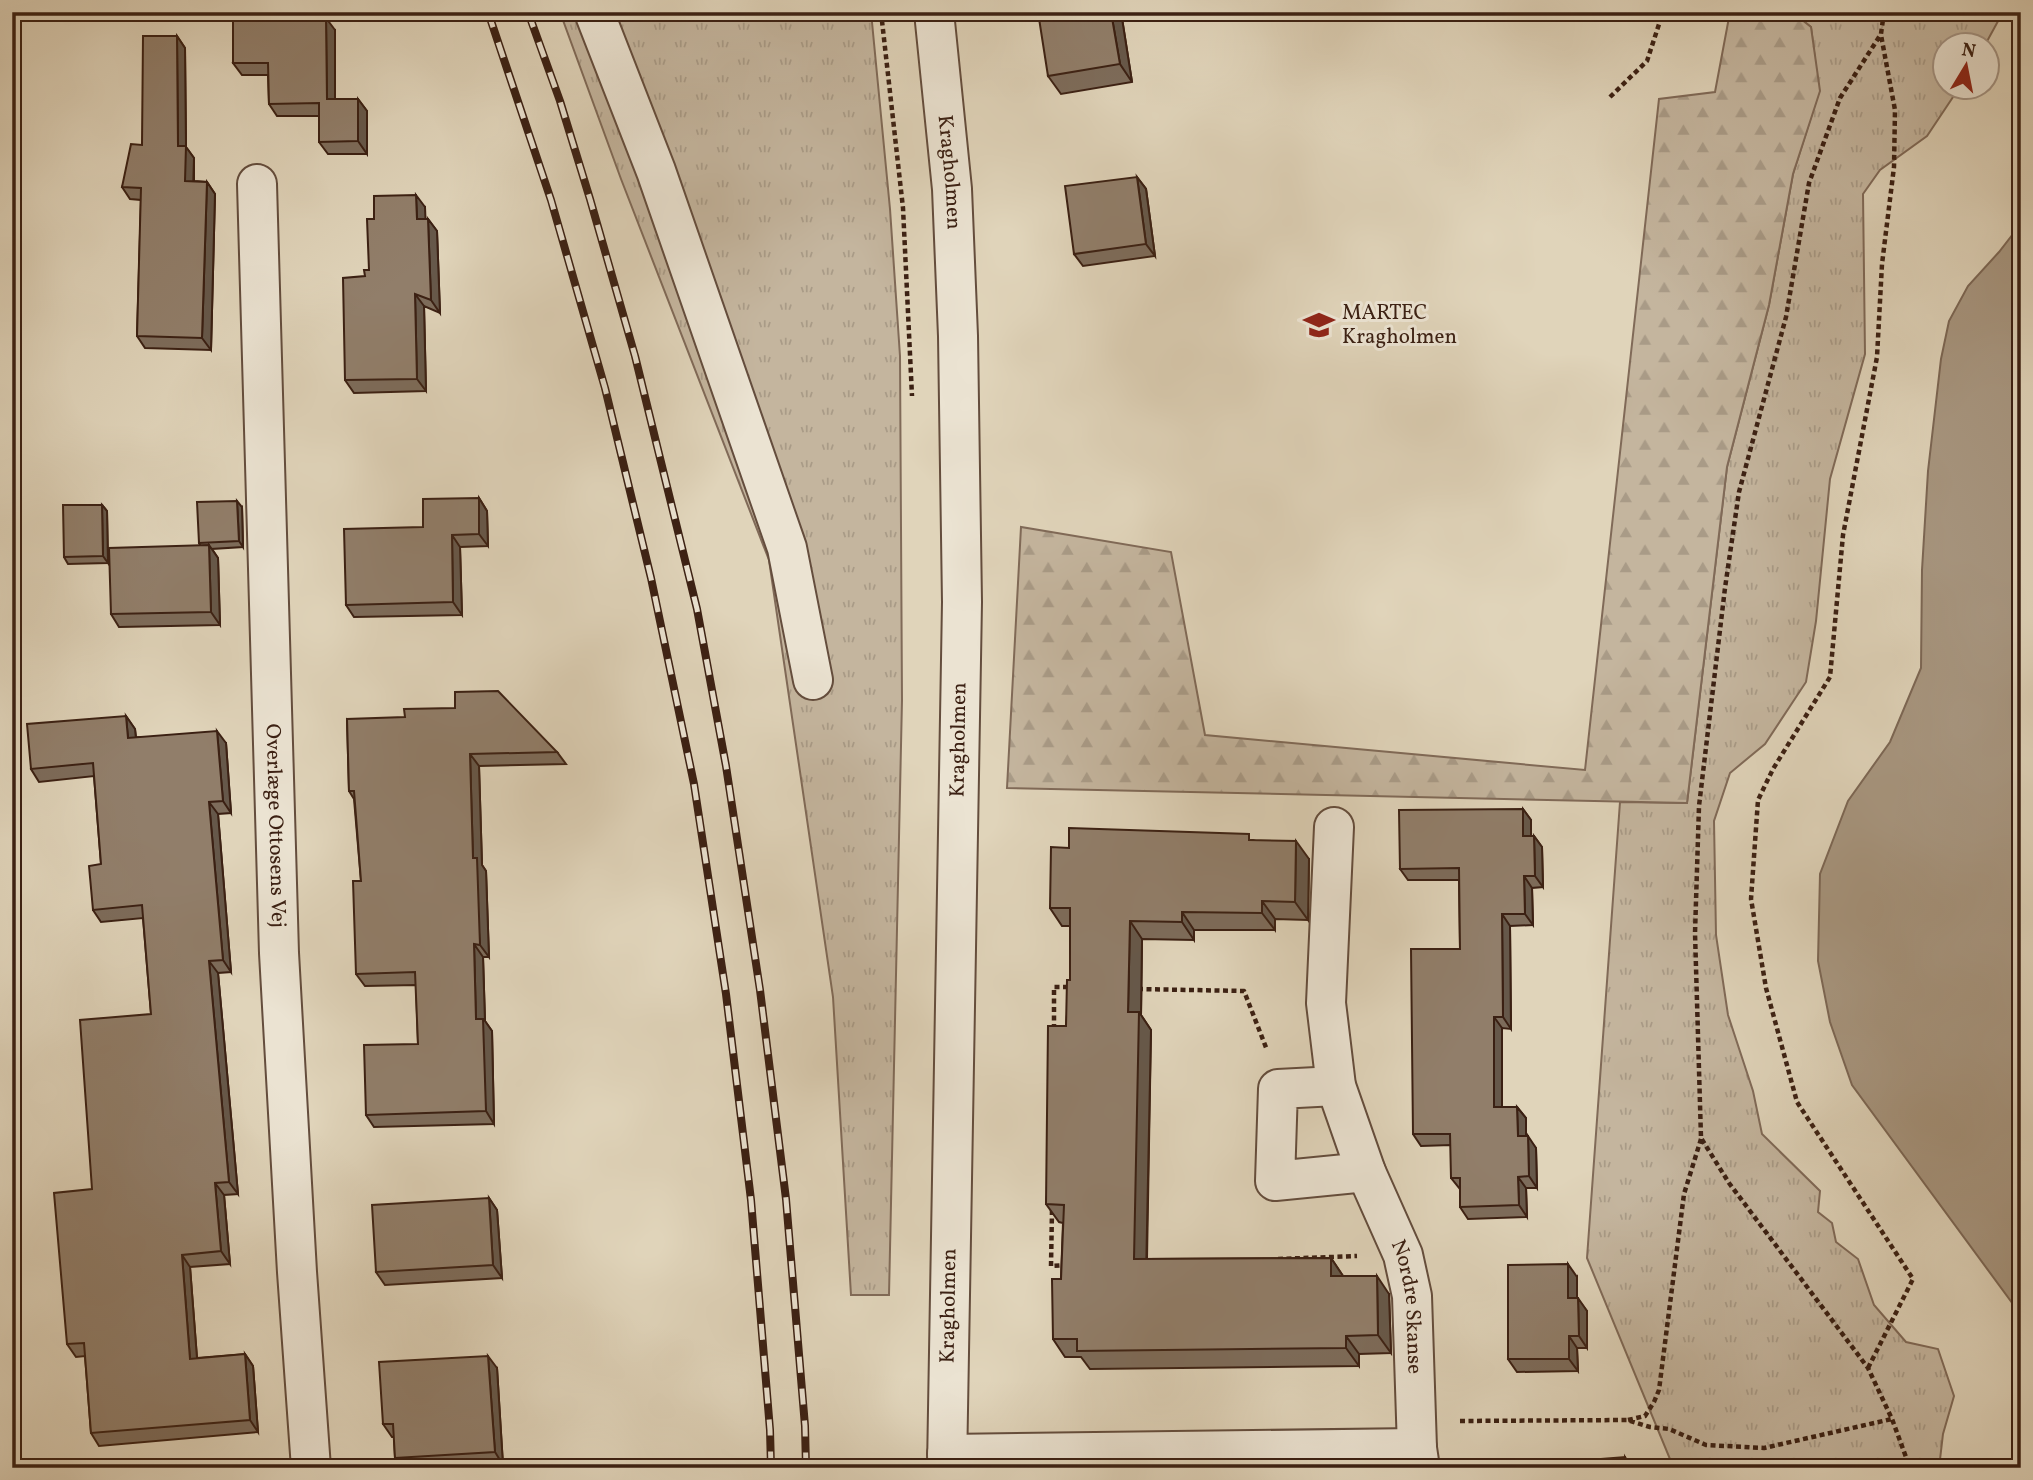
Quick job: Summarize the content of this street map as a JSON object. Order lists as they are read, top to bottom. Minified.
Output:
{"streets":{"street":["Kragholmen","Overlæge Ottosens Vej","Nordre Skanse"]},"places":{"school or university":["MARTEC Kragholmen"]},"north":"top"}
